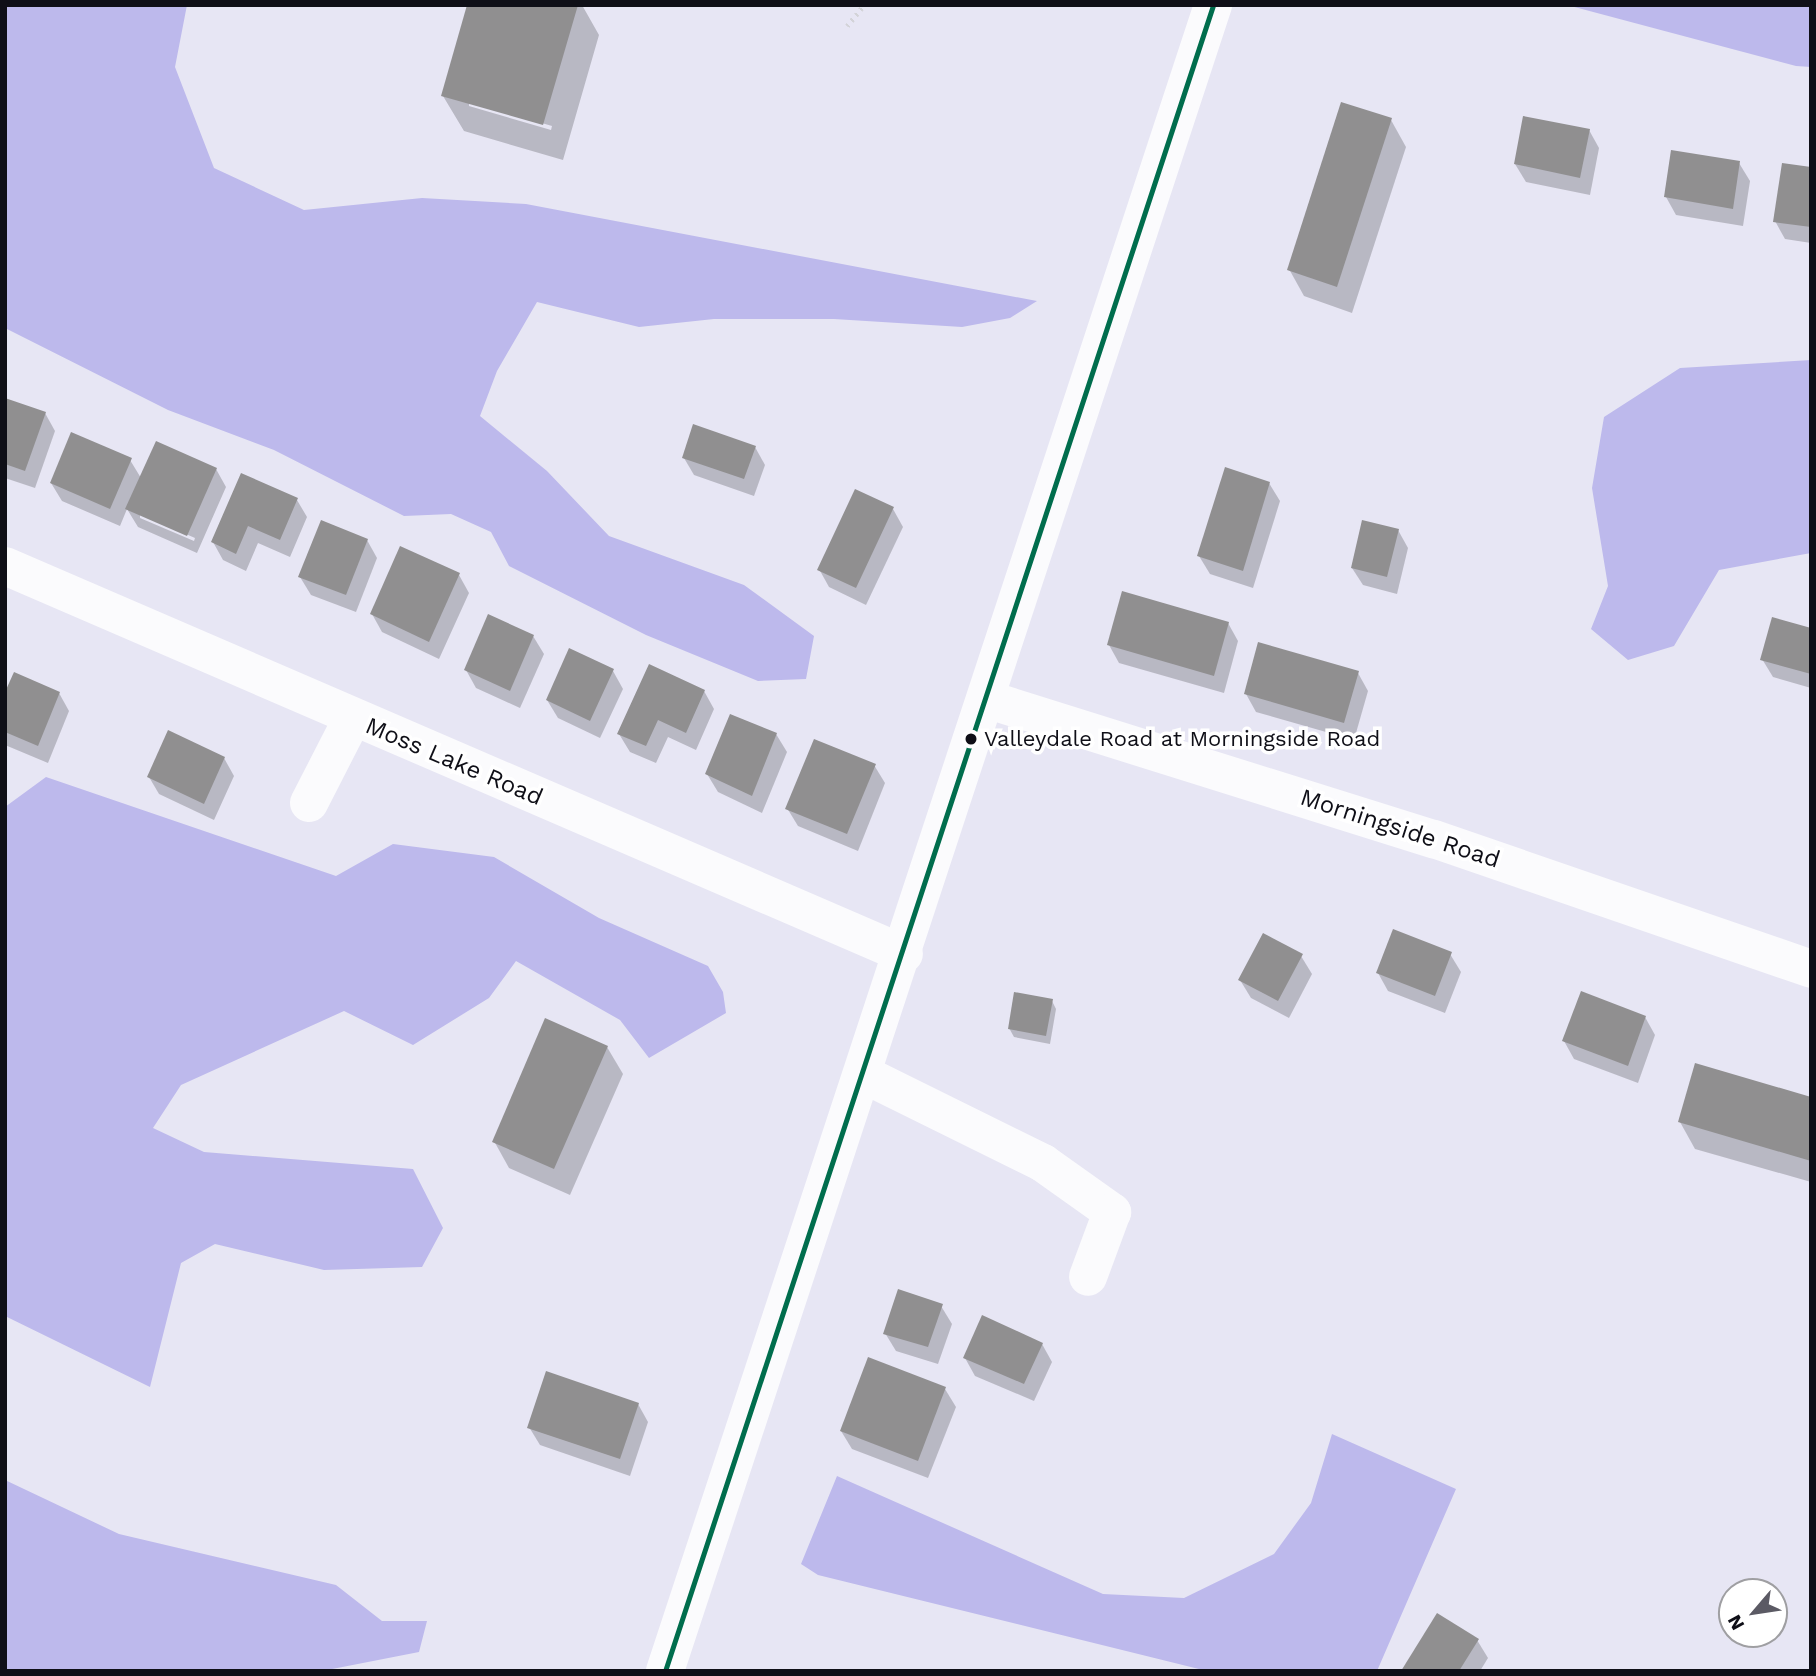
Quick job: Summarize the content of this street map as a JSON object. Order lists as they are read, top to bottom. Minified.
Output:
{"streets":{"street":["Moss Lake Road","Morningside Road"]},"places":["Valleydale Road at Morningside Road"],"north":"bottom left"}
